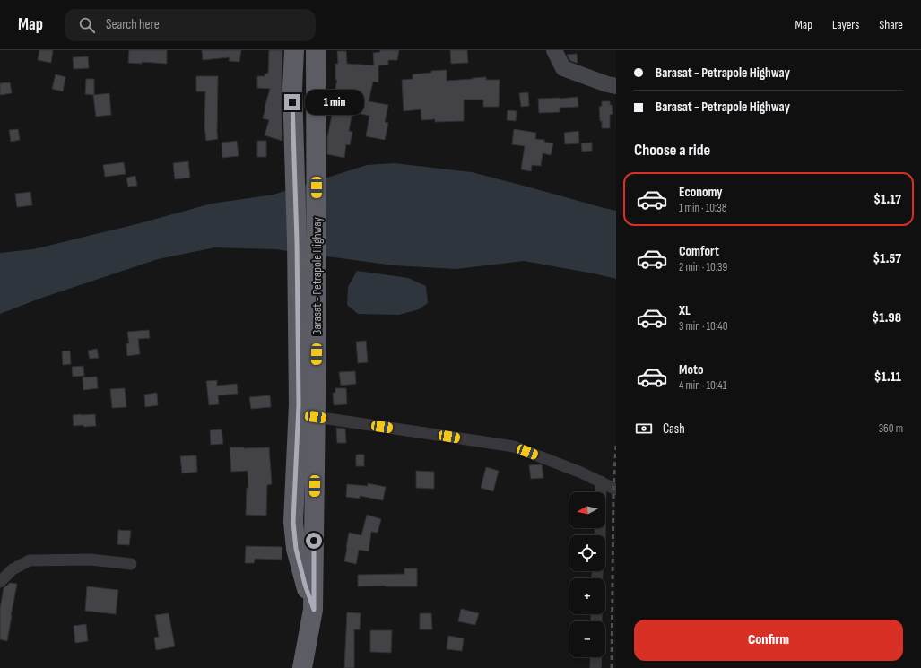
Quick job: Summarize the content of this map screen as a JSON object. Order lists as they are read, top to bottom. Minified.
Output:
{"streets":{"highway":["Barasat - Petrapole Highway"]},"north":"left","page":{"header":"Map","search":"Search here","nav":["Map","Layers","Share"],"banner":["Barasat - Petrapole Highway","Barasat - Petrapole Highway"],"bubble":"1 min","heading":"Choose a ride","list":[{"name":"Economy","note":"1 min · 10:38","value":"$1.17"},{"name":"Comfort","note":"2 min · 10:39","value":"$1.57"},{"name":"XL","note":"3 min · 10:40","value":"$1.98"},{"name":"Moto","note":"4 min · 10:41","value":"$1.11"}],"pay":["Cash","360 m"],"map_buttons":["+","−"],"buttons":"Confirm"}}
